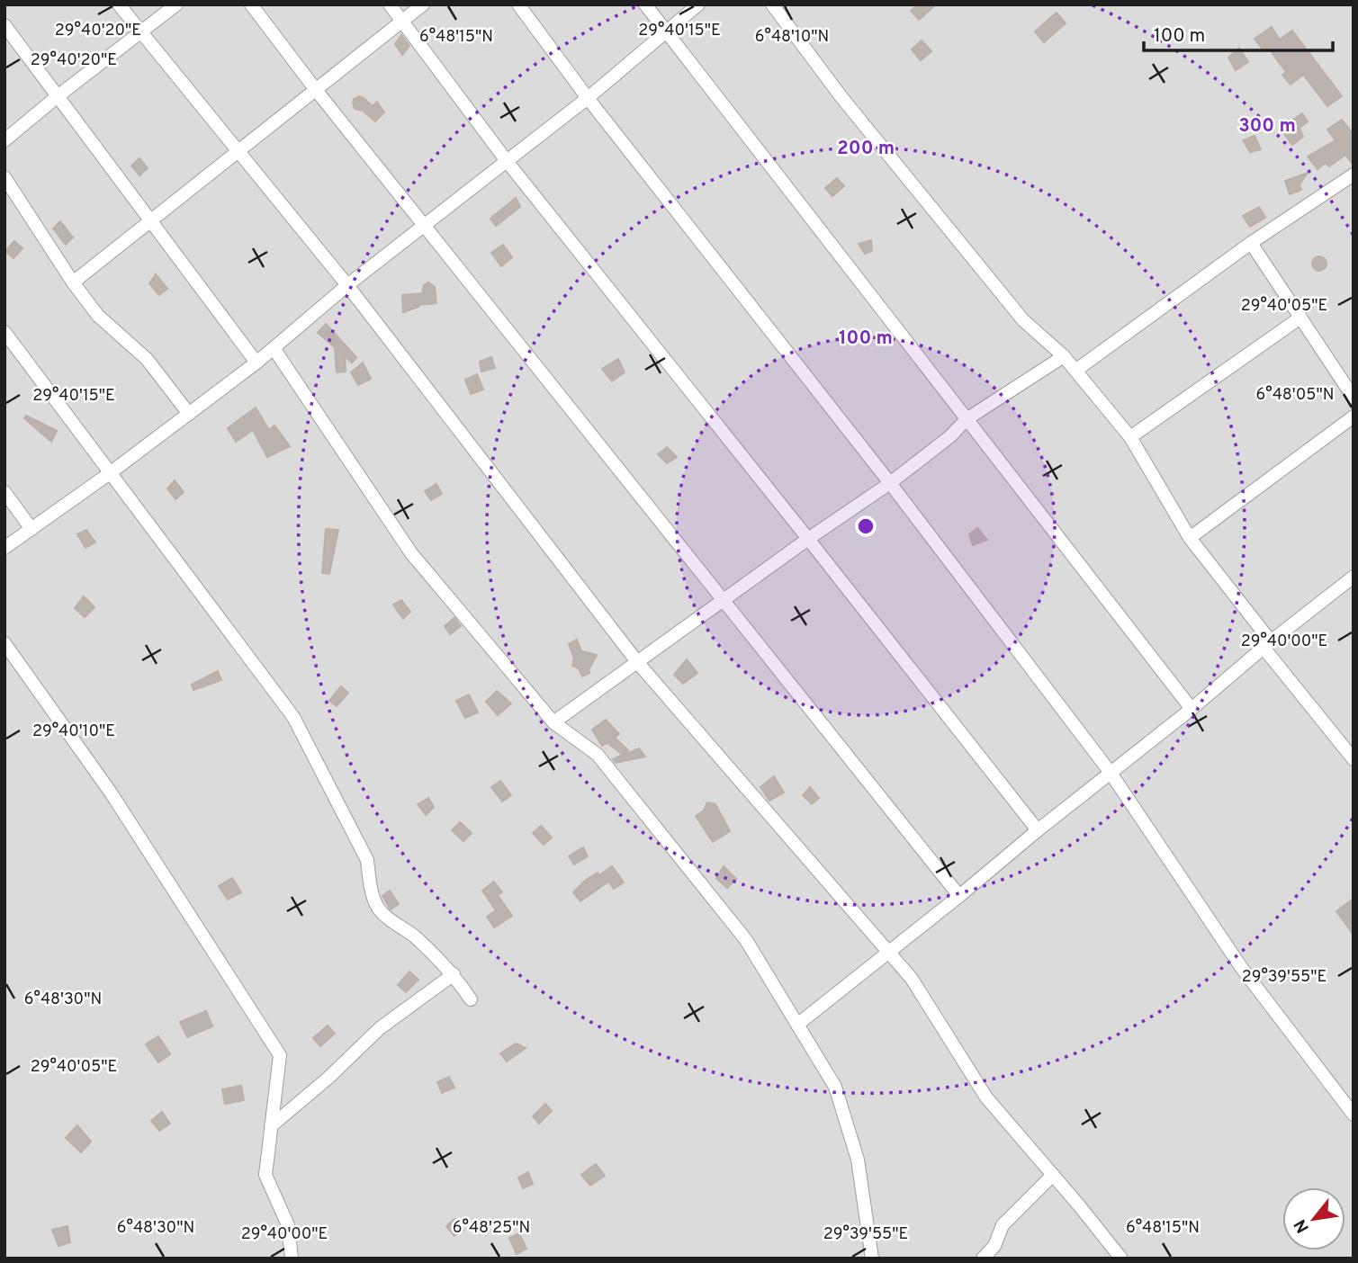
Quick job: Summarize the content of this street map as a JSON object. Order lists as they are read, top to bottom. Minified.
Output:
{"scale_bar":"100 m","north":"bottom left","coordinates":["29°40'20\"E","29°40'15\"E","6°48'15\"N","6°48'10\"N","29°40'05\"E","6°48'05\"N","29°40'00\"E","29°40'10\"E","29°39'55\"E","6°48'30\"N","6°48'25\"N"],"rings":["300 m","200 m","100 m"]}
